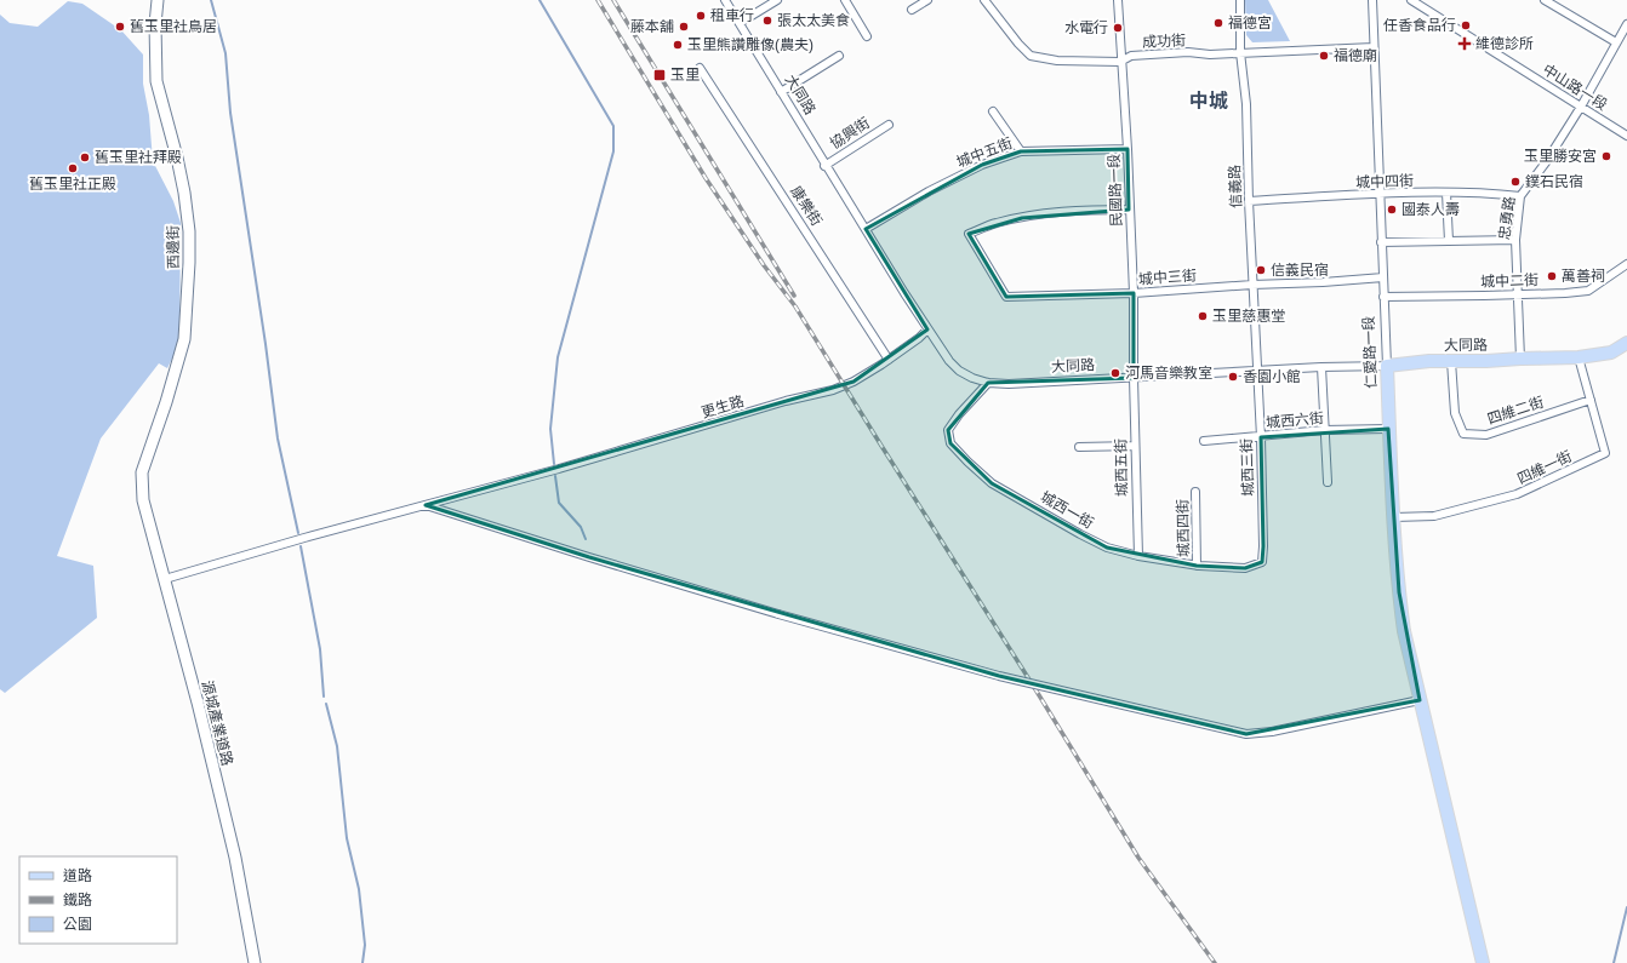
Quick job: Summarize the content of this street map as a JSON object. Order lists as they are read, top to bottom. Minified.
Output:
{"streets":{"main road":["大同路","仁愛路一段"],"street":["成功街","中山路一段","協興街","城中五街","城中四街","信義路","民國路一段","康樂街","忠勇路","西邊街","城中三街","城中二街","更生路","四維二街","城西六街","城西五街","城西三街","四維一街","城西一街","城西四街","源城產業道路"]},"crossings":[["成功街","信義路"],["成功街","民國路一段"],["成功街","仁愛路一段"],["中山路一段","忠勇路"],["大同路","協興街"],["大同路","城中五街"],["大同路","信義路"],["大同路","民國路一段"],["大同路","忠勇路"],["大同路","仁愛路一段"],["大同路","更生路"],["大同路","四維二街"],["大同路","城西五街"],["大同路","城西三街"],["大同路","四維一街"],["大同路","城西一街"],["城中五街","民國路一段"],["城中四街","信義路"],["城中四街","忠勇路"],["城中四街","仁愛路一段"],["信義路","城中三街"],["信義路","城西三街"],["民國路一段","城中三街"],["民國路一段","城西五街"],["康樂街","更生路"],["忠勇路","城中二街"],["西邊街","源城產業道路"],["城中三街","仁愛路一段"],["城中二街","仁愛路一段"],["仁愛路一段","城西六街"],["仁愛路一段","四維一街"],["更生路","源城產業道路"],["四維二街","四維一街"],["城西六街","城西三街"],["城西五街","城西一街"],["城西三街","城西一街"],["城西一街","城西四街"]],"districts":["中城"],"places":{"other":["租車行","張太太美食","福德宮","任香食品行","舊玉里社鳥居","藤本舖","水電行","玉里熊讚雕像(農夫)","福德廟","玉里勝安宮","舊玉里社拜殿","舊玉里社正殿","鏷石民宿","國泰人壽","信義民宿","萬善祠","玉里慈惠堂","河馬音樂教室","香園小館"],"health":["維德診所"],"transit":["玉里"]},"legend":["道路","鐵路","公園"]}
